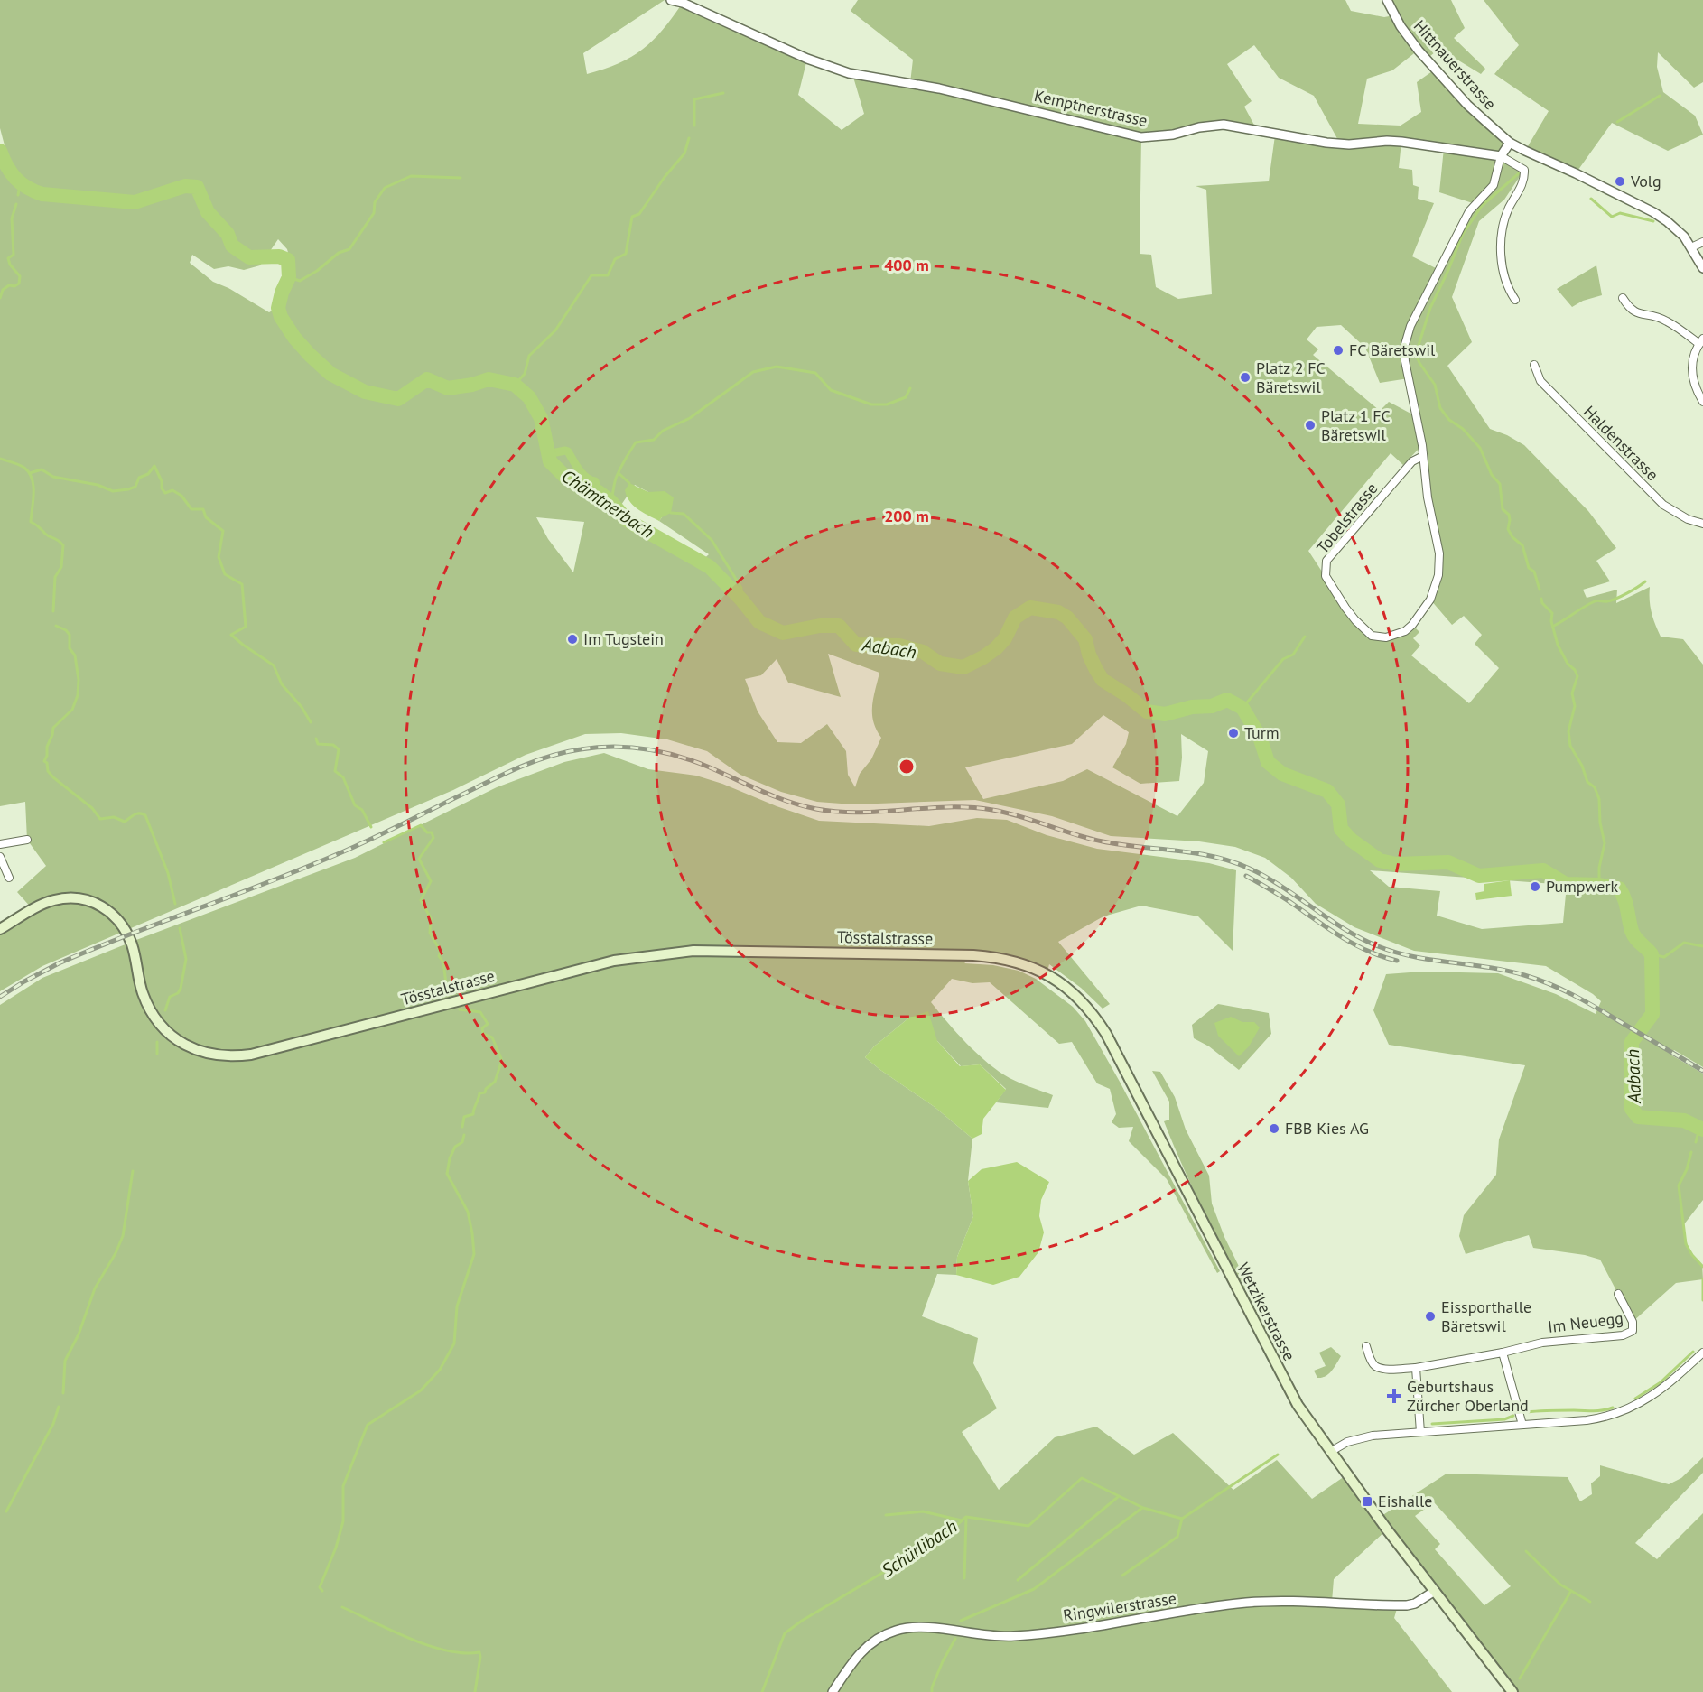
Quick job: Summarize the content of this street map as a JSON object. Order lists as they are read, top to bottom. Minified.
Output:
{"streets":{"main road":["Tösstalstrasse","Wetzikerstrasse"],"street":["Hittnauerstrasse","Kemptnerstrasse","Haldenstrasse","Tobelstrasse","Im Neuegg","Ringwilerstrasse"]},"crossings":[["Kemptnerstrasse","Tobelstrasse"],["Tösstalstrasse","Wetzikerstrasse"],["Wetzikerstrasse","Ringwilerstrasse"]],"water":["Chämtnerbach","Aabach","Schürlibach"],"places":{"other":["Volg","FC Bäretswil","Platz 2 FC Bäretswil","Platz 1 FC Bäretswil","Im Tugstein","Turm","Pumpwerk","FBB Kies AG","Eissporthalle Bäretswil"],"health":["Geburtshaus Zürcher Oberland"],"transit":["Eishalle"]},"rings":["400 m","200 m"]}
